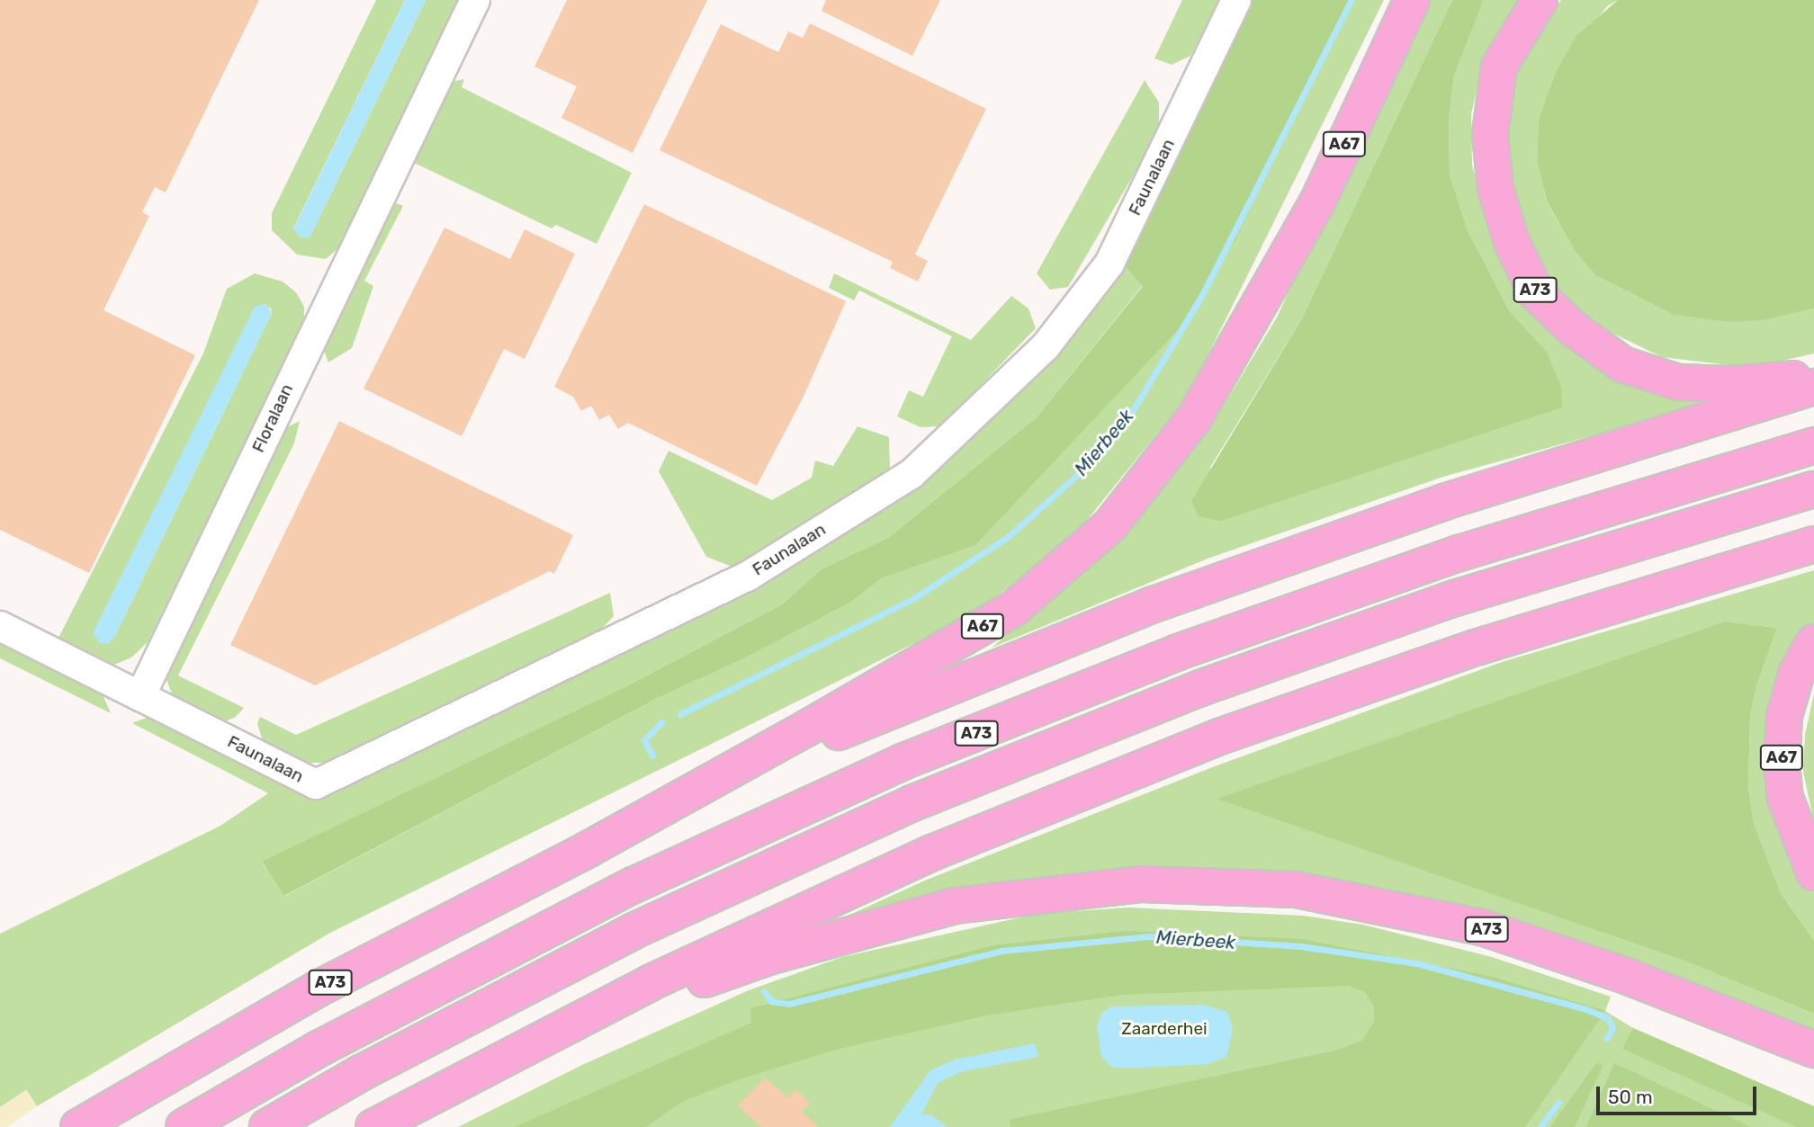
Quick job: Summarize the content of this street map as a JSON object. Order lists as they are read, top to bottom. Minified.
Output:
{"streets":{"highway":["A67","A73"],"street":["Faunalaan","Floralaan"]},"crossings":[["A67","A73"],["Faunalaan","Floralaan"]],"water":["Mierbeek"],"parks":["Zaarderhei"],"scale_bar":"50 m"}
